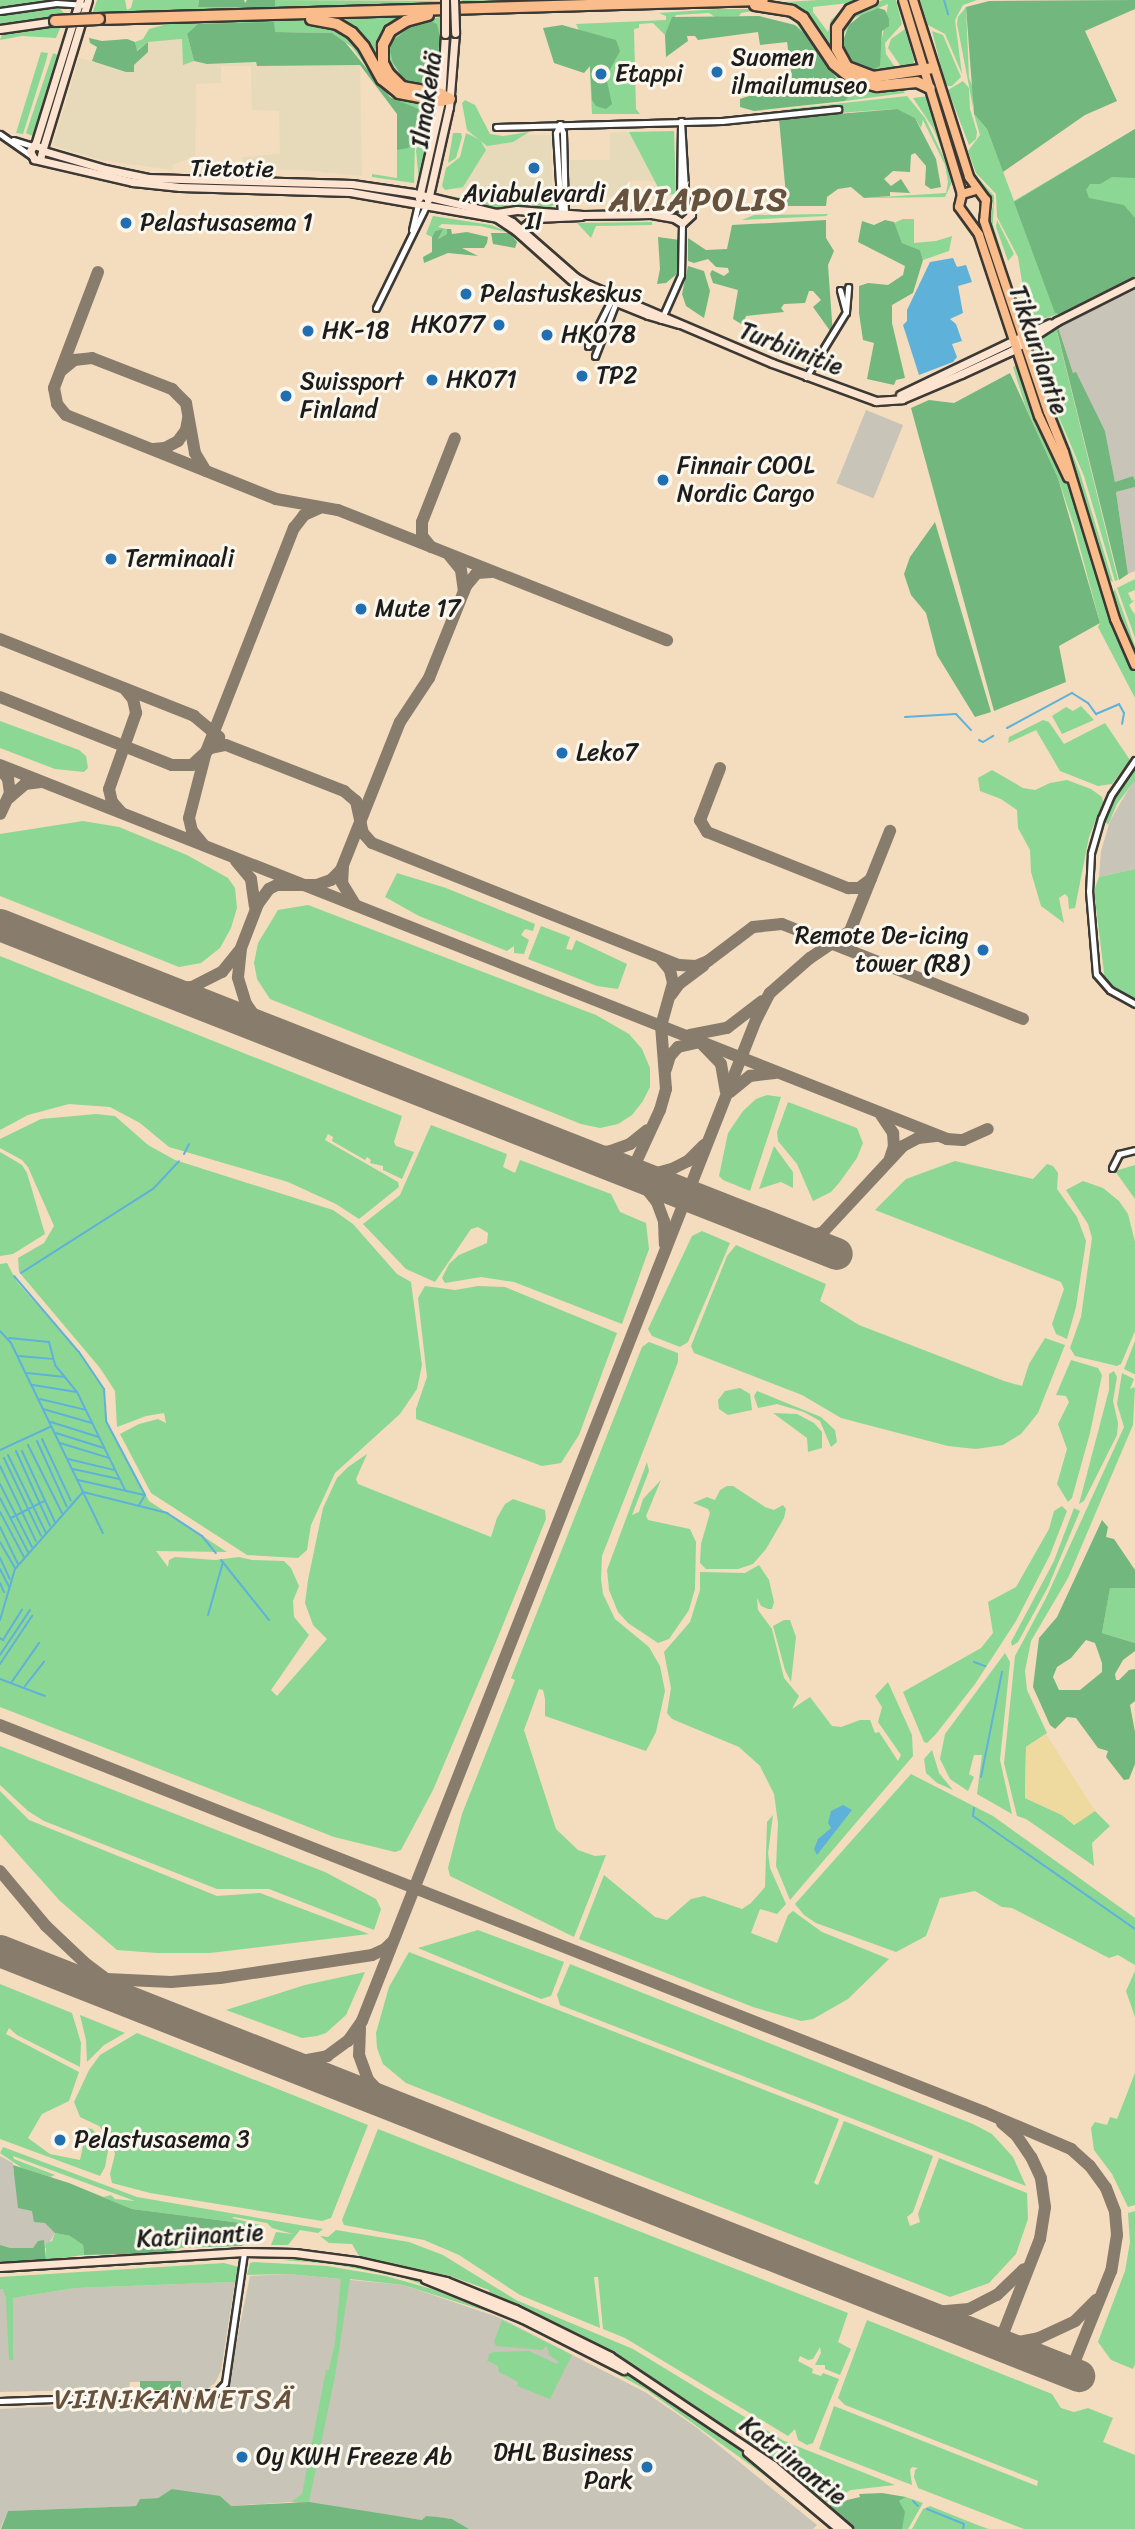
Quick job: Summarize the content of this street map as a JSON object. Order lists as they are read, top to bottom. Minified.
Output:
{"streets":{"main road":["Ilmakehä","Tietotie","Turbiinitie","Tikkurilantie","Katriinantie"]},"crossings":[["Ilmakehä","Tietotie"],["Turbiinitie","Tikkurilantie"]],"districts":["AVIAPOLIS","VIINIKANMETSÄ"],"places":["Suomen ilmailumuseo","Etappi","Aviabulevardi II","Pelastusasema 1","Pelastuskeskus","HK077","HK-18","HK078","TP2","HK071","Swissport Finland","Finnair COOL Nordic Cargo","Terminaali","Mute 17","Leko7","Remote De-icing tower (R8)","Pelastusasema 3","Oy KWH Freeze Ab","DHL Business Park"]}
